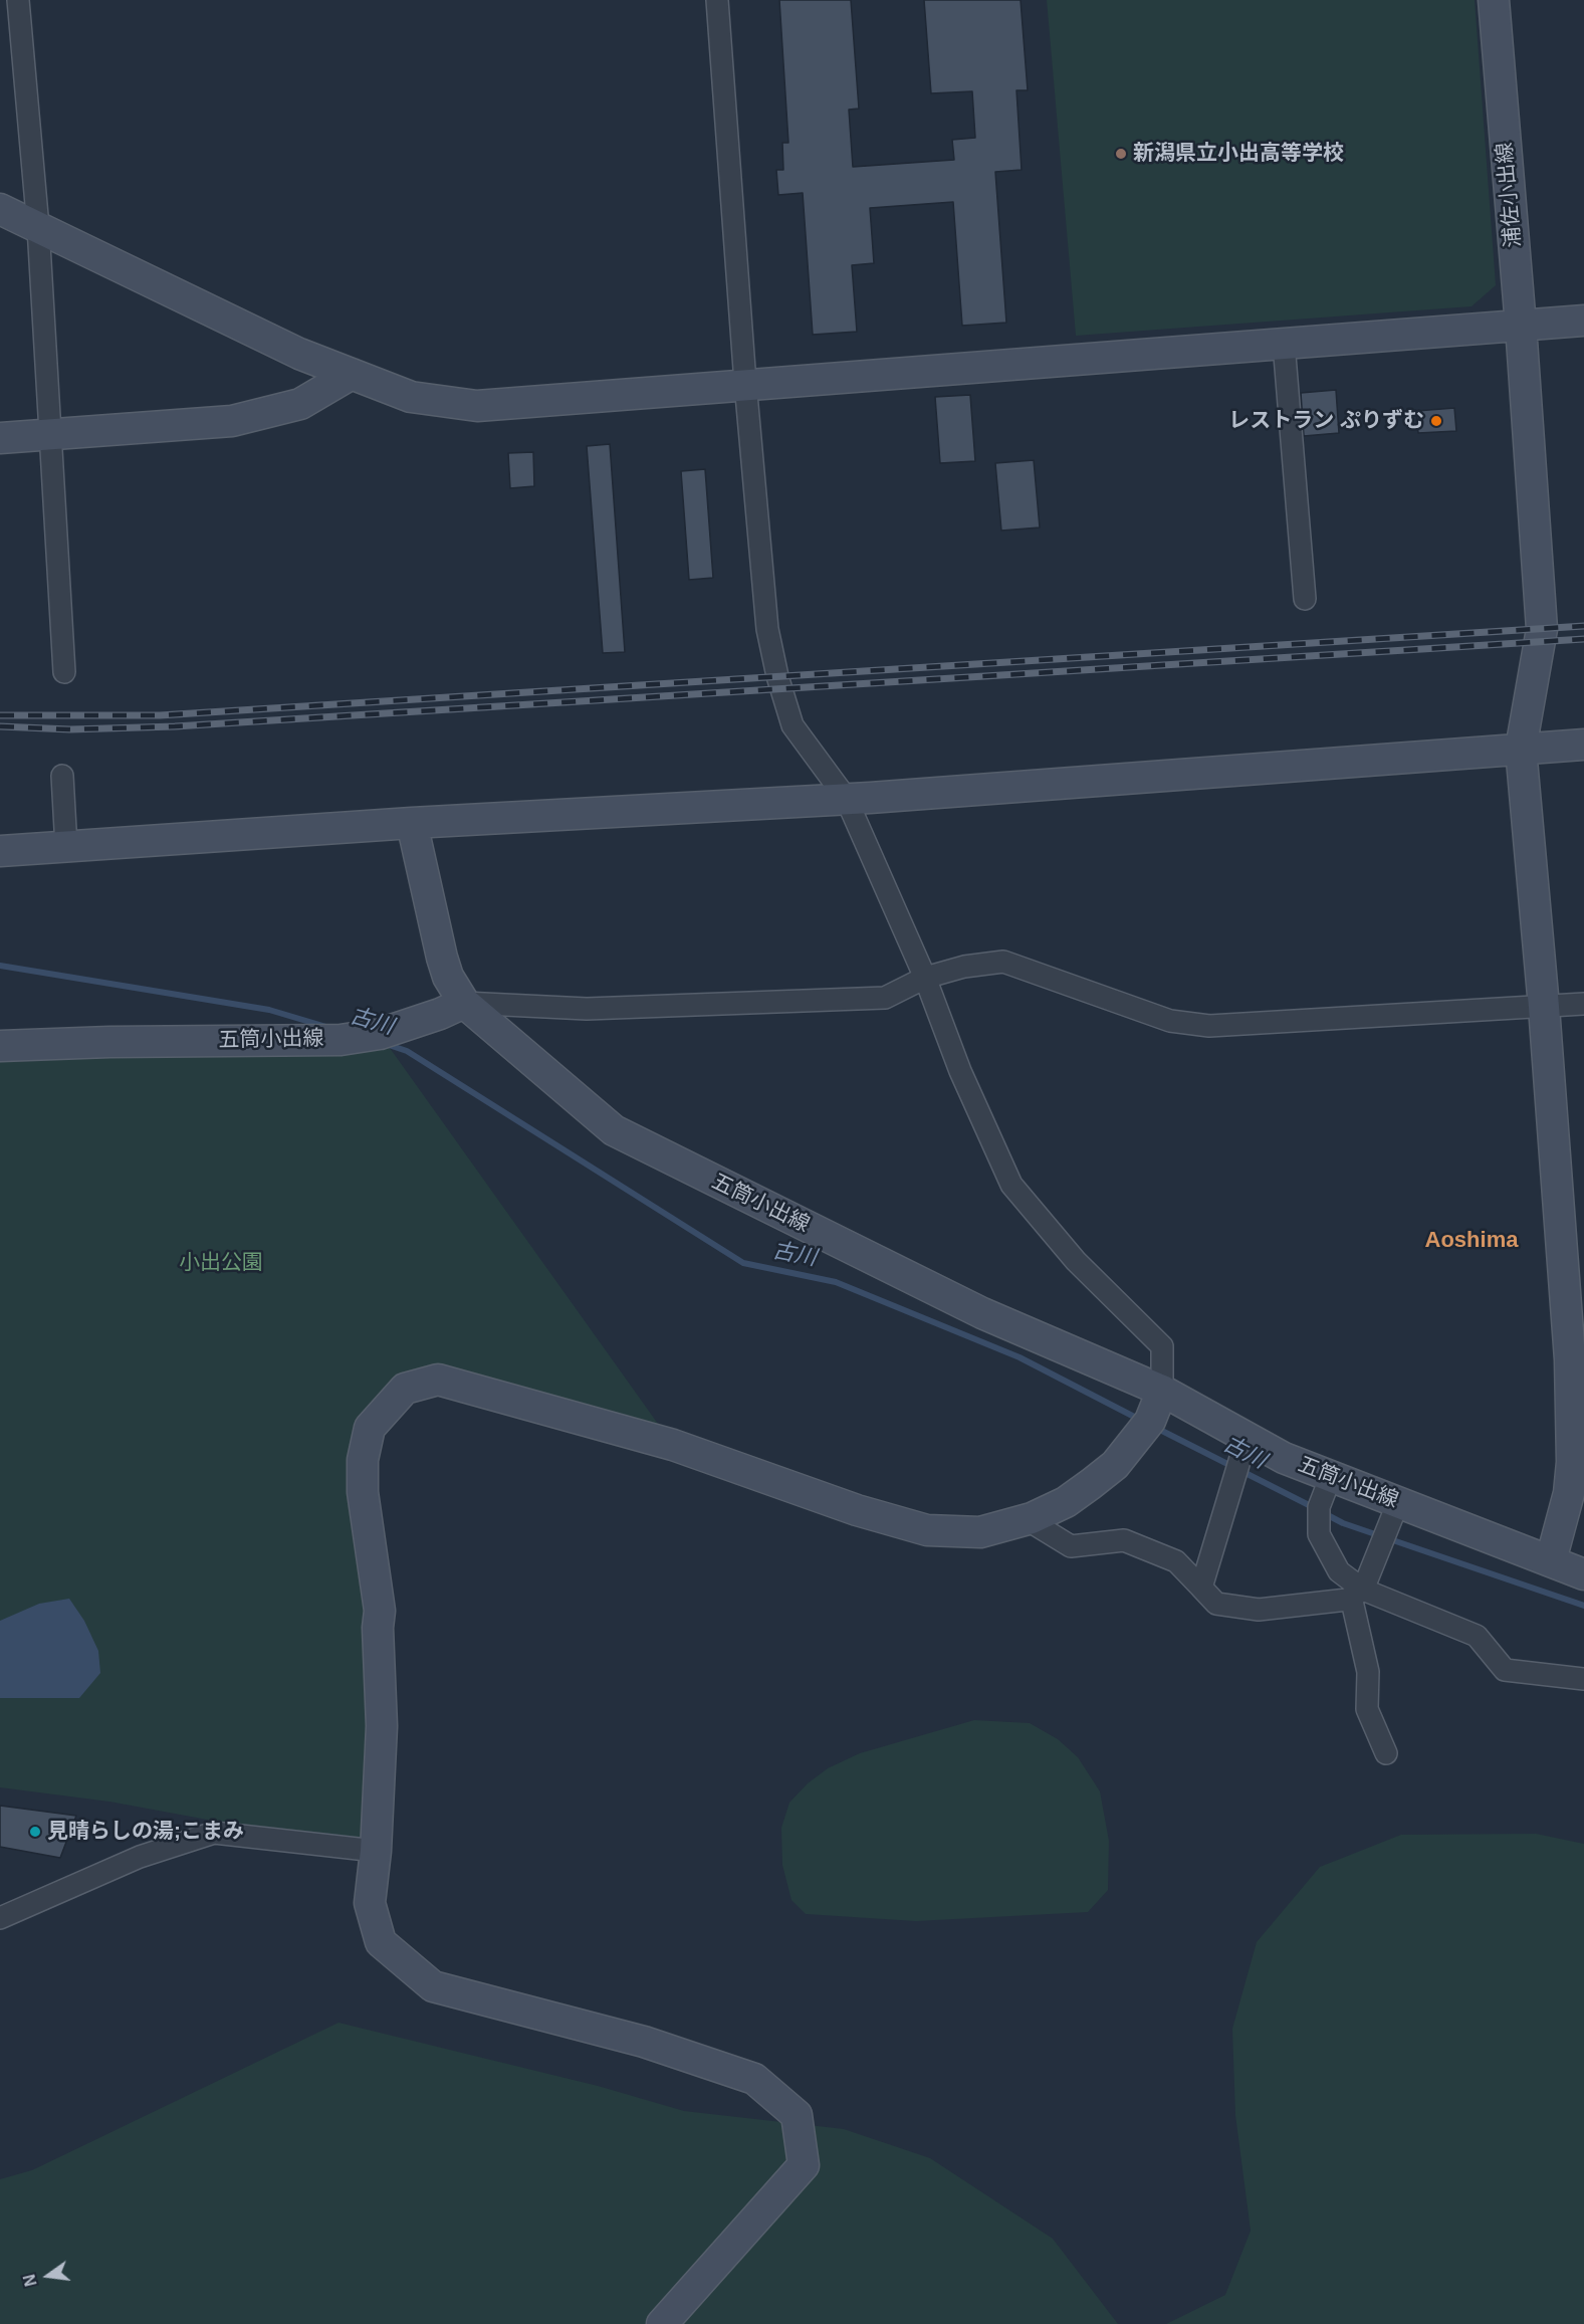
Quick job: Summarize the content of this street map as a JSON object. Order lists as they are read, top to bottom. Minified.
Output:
{"streets":{"street":["浦佐小出線","五筒小出線"]},"crossings":[["浦佐小出線","五筒小出線"]],"districts":["Aoshima"],"water":["古川"],"parks":["小出公園"],"places":["新潟県立小出高等学校","レストラン ぷりずむ","見晴らしの湯;こまみ"],"north":"left"}
